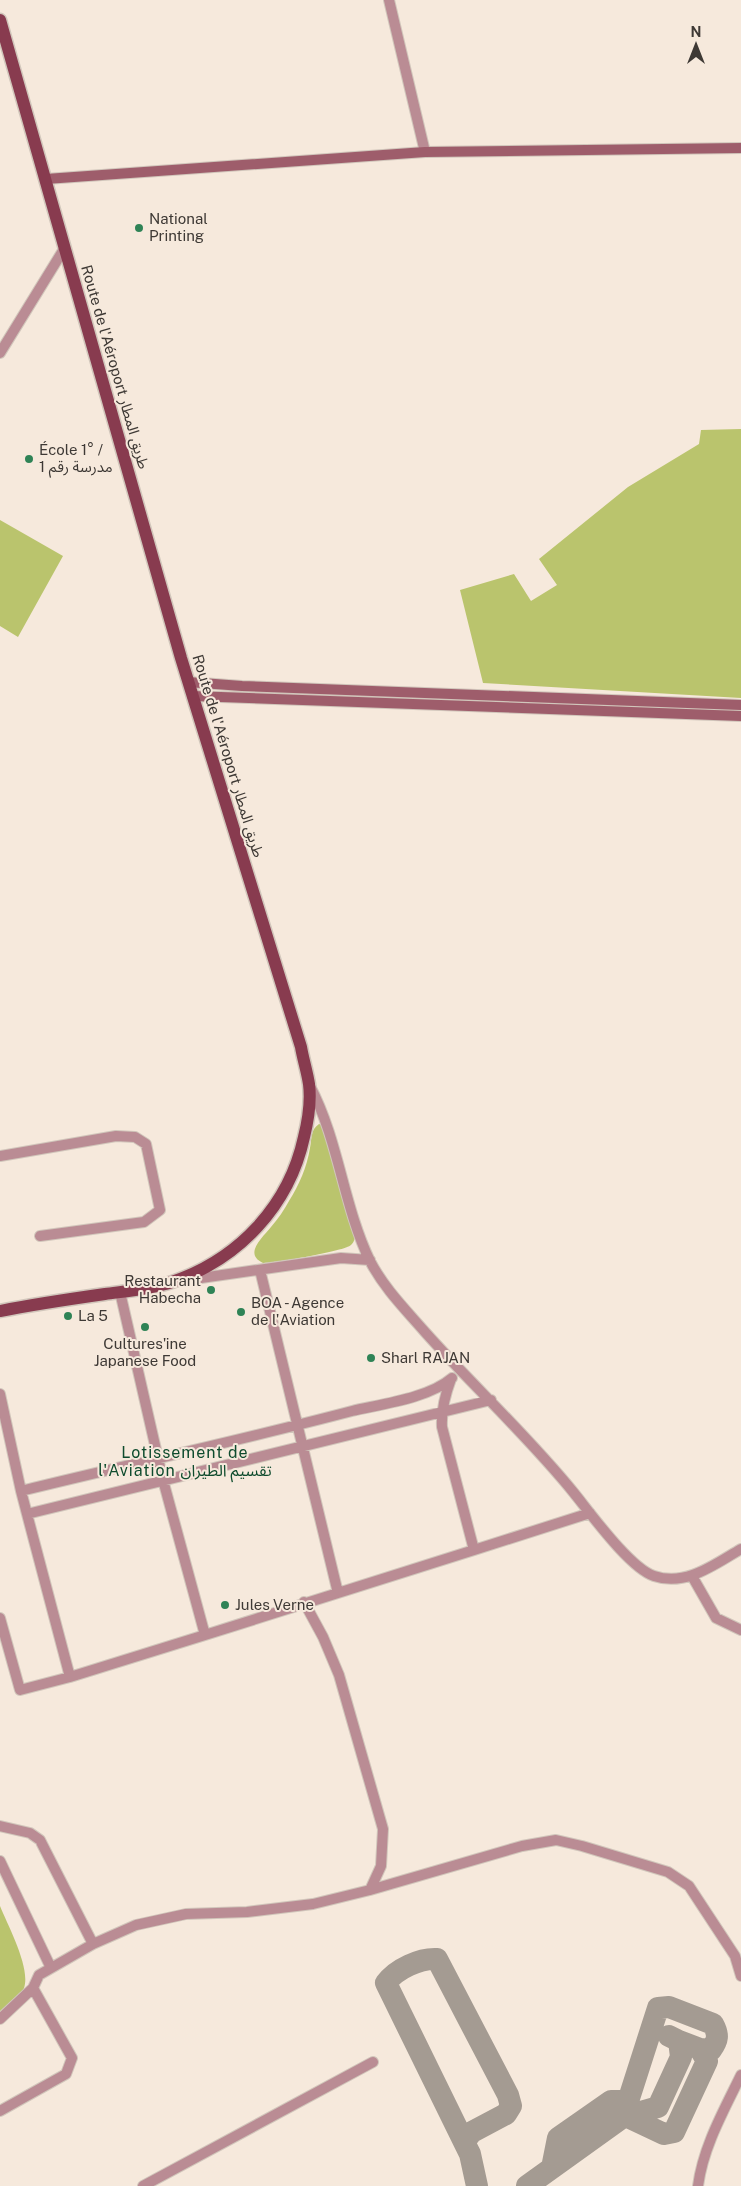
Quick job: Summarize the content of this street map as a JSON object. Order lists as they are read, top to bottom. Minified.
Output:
{"streets":{"main road":["Route de l'Aéroport طريق المطار"]},"districts":["Lotissement de l'Aviation تقسيم الطيران"],"places":["National Printing","École 1° / مدرسة رقم 1","Restaurant Habecha","BOA - Agence de l'Aviation","La 5","Cultures'ine Japanese Food","Sharl RAJAN","Jules Verne"],"north":"top"}
